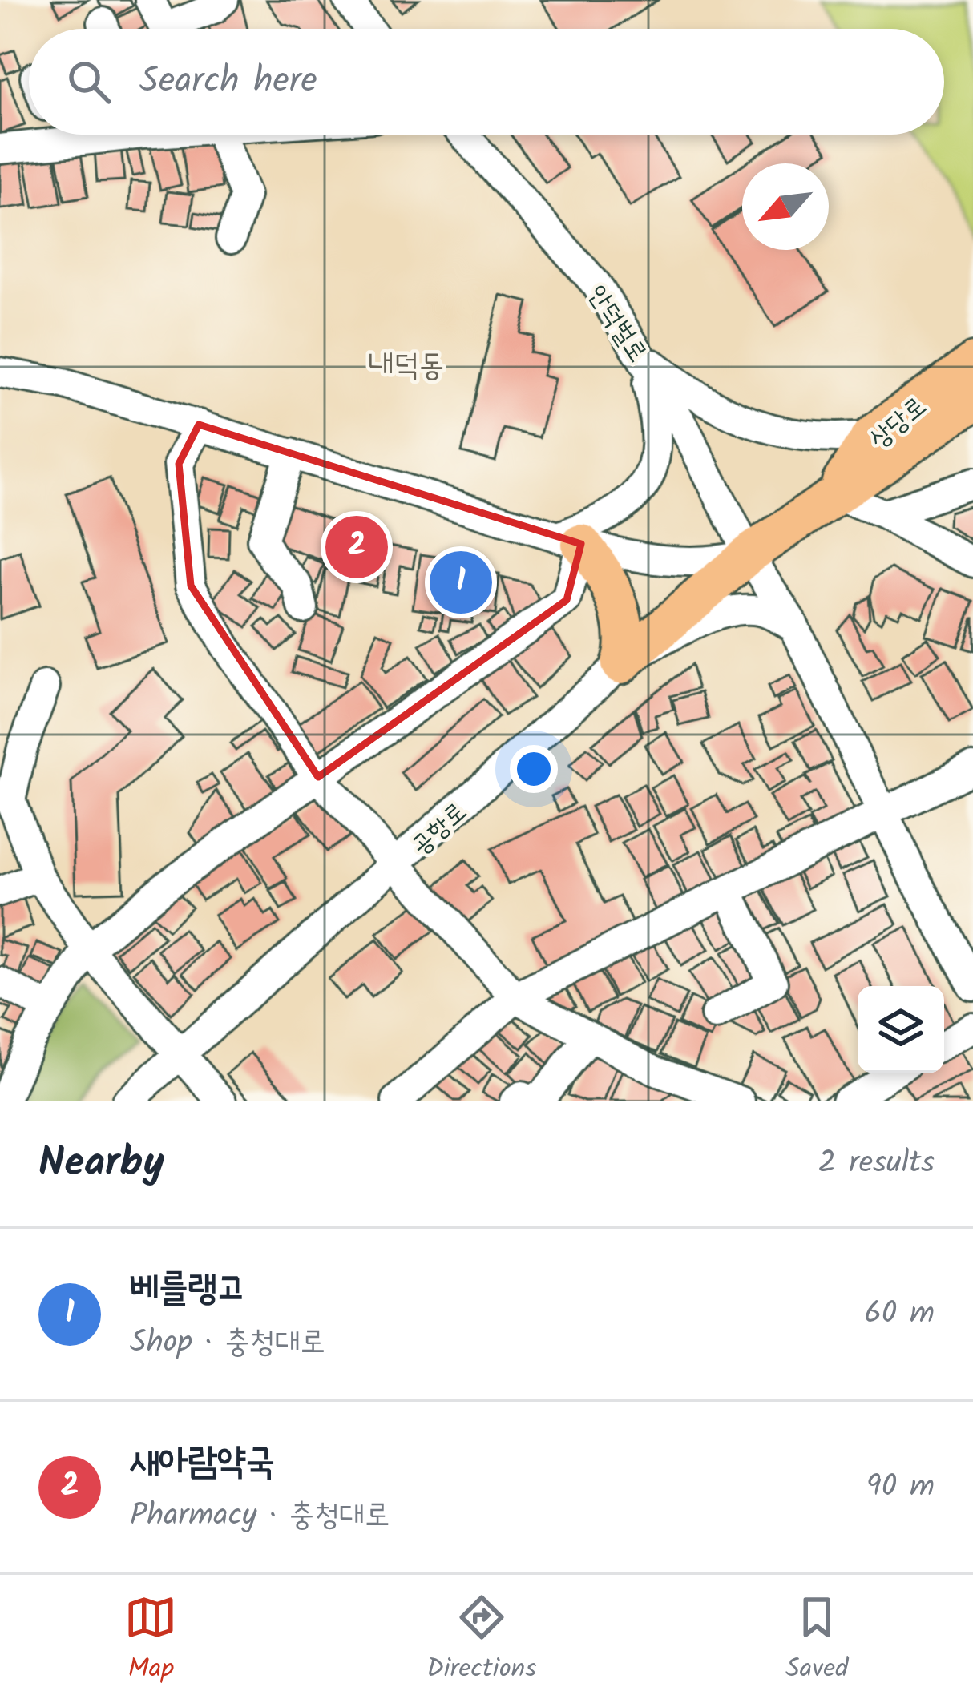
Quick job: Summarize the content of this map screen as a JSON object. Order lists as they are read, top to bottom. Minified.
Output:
{"streets":{"main road":["상당로","공항로"],"street":["안덕벌로"]},"crossings":[["안덕벌로","상당로"],["안덕벌로","공항로"],["상당로","공항로"]],"districts":["내덕동"],"north":"bottom left","page":{"search":"Search here","pins":["2","1"],"heading":["Nearby","2 results"],"list":[{"mark":"1","name":"베를랭고","note":"Shop · 충청대로","value":"60 m"},{"mark":"2","name":"새아람약국","note":"Pharmacy · 충청대로","value":"90 m"}],"nav":["Map","Directions","Saved"]}}
